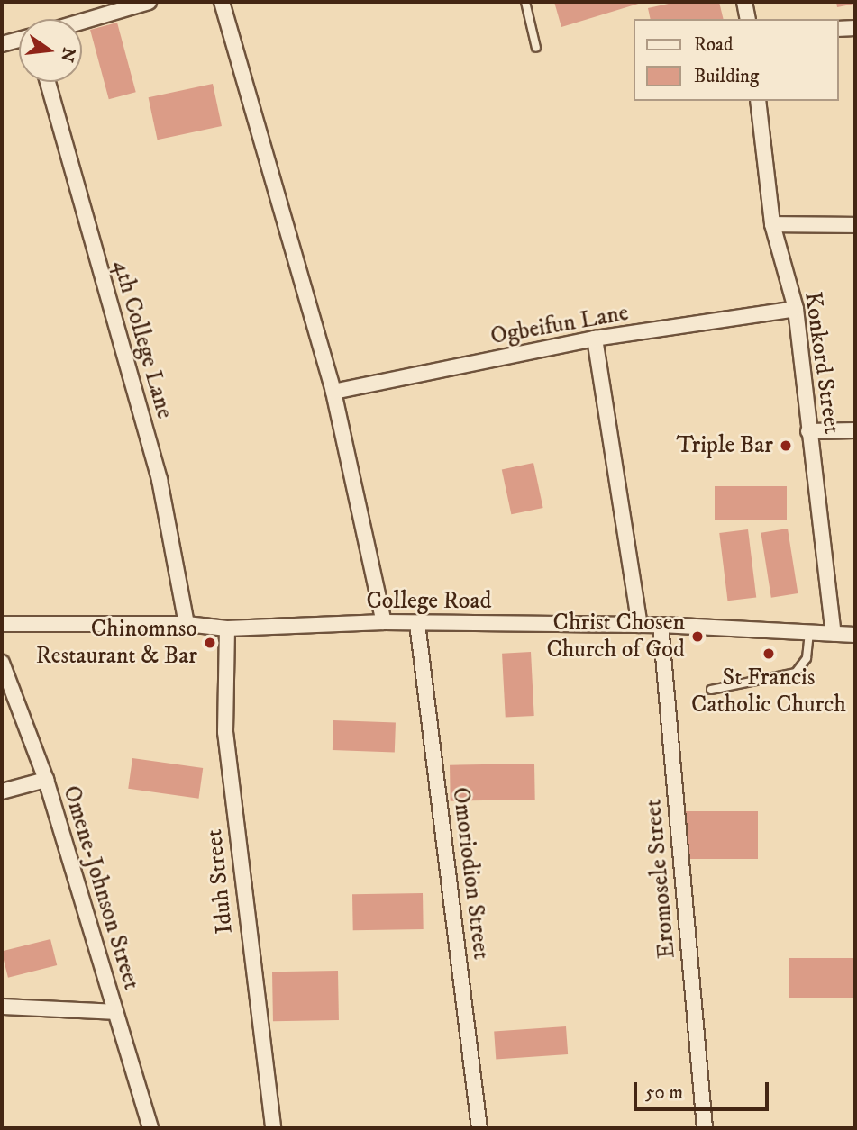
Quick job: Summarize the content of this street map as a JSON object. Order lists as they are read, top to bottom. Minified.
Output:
{"streets":{"street":["Ogbeifun Lane","4th College Lane","Konkord Street","College Road","Omoriodion Street","Eromosele Street","Iduh Street","Omene-Johnson Street"]},"crossings":[["Ogbeifun Lane","Konkord Street"],["4th College Lane","College Road"],["Konkord Street","College Road"],["College Road","Omoriodion Street"],["College Road","Eromosele Street"],["College Road","Iduh Street"]],"places":["Triple Bar","Christ Chosen Church of God","Chinomnso Restaurant & Bar","St Francis Catholic Church"],"legend":["Road","Building"],"scale_bar":"50 m","north":"right"}
